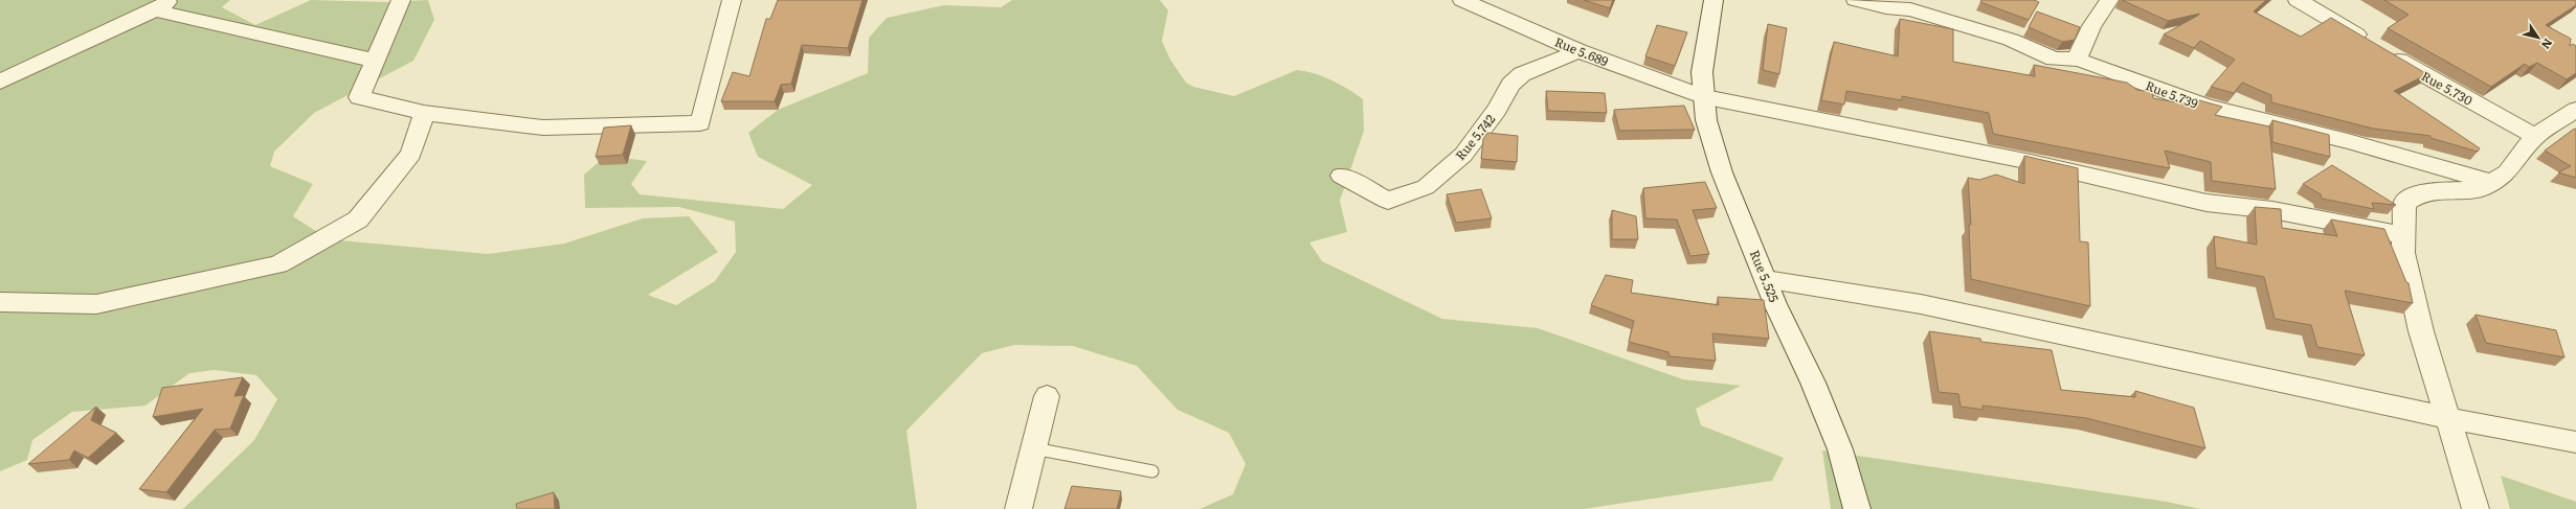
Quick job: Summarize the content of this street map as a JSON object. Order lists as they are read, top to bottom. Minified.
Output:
{"streets":{"street":["Rue 5.689","Rue 5.730","Rue 5.739","Rue 5.742","Rue 5.525"]},"crossings":[["Rue 5.689","Rue 5.742"],["Rue 5.689","Rue 5.525"]],"north":"bottom right"}
